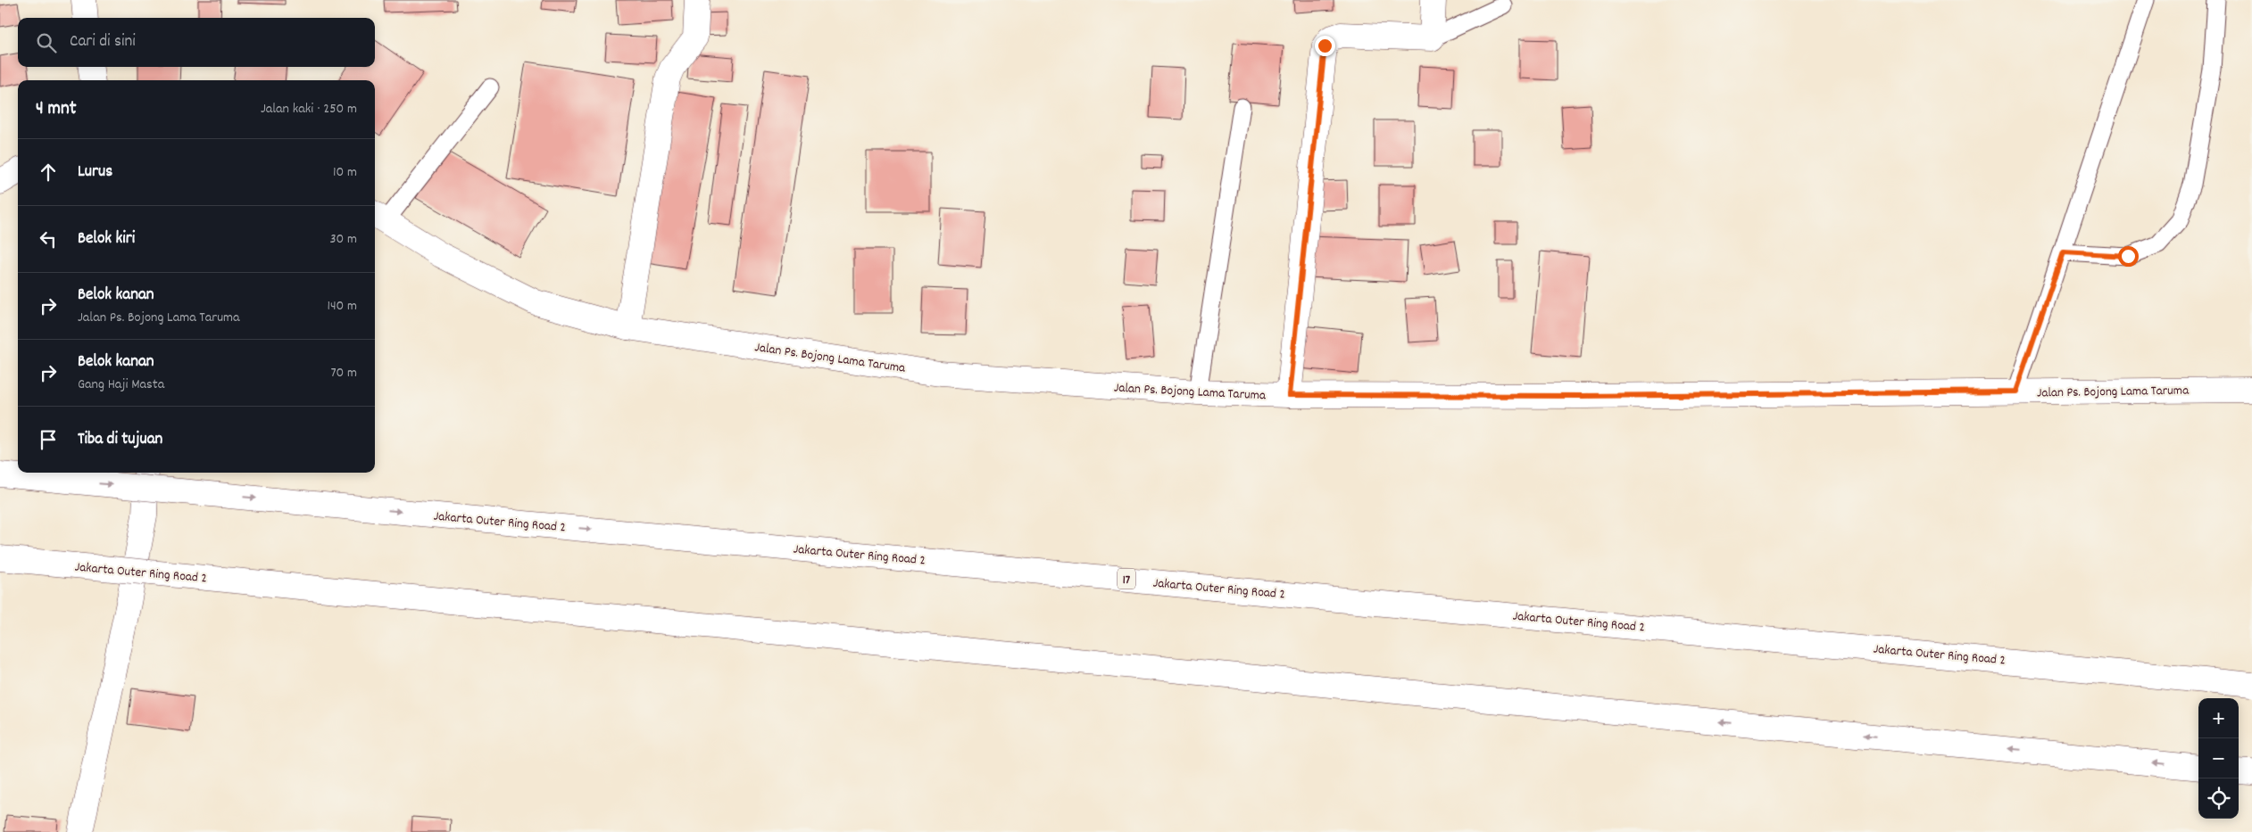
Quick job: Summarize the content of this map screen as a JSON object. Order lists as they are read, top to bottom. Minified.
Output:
{"streets":{"main road":["Jalan Ps. Bojong Lama Taruma","Jakarta Outer Ring Road 2","17"]},"page":{"search":"Cari di sini","heading":["4 mnt","Jalan kaki · 250 m"],"list":[["Lurus","10 m"],["Belok kiri","30 m"],["Belok kanan","Jalan Ps. Bojong Lama Taruma","140 m"],["Belok kanan","Gang Haji Masta","70 m"],"Tiba di tujuan"],"map_buttons":["+","−"]}}
